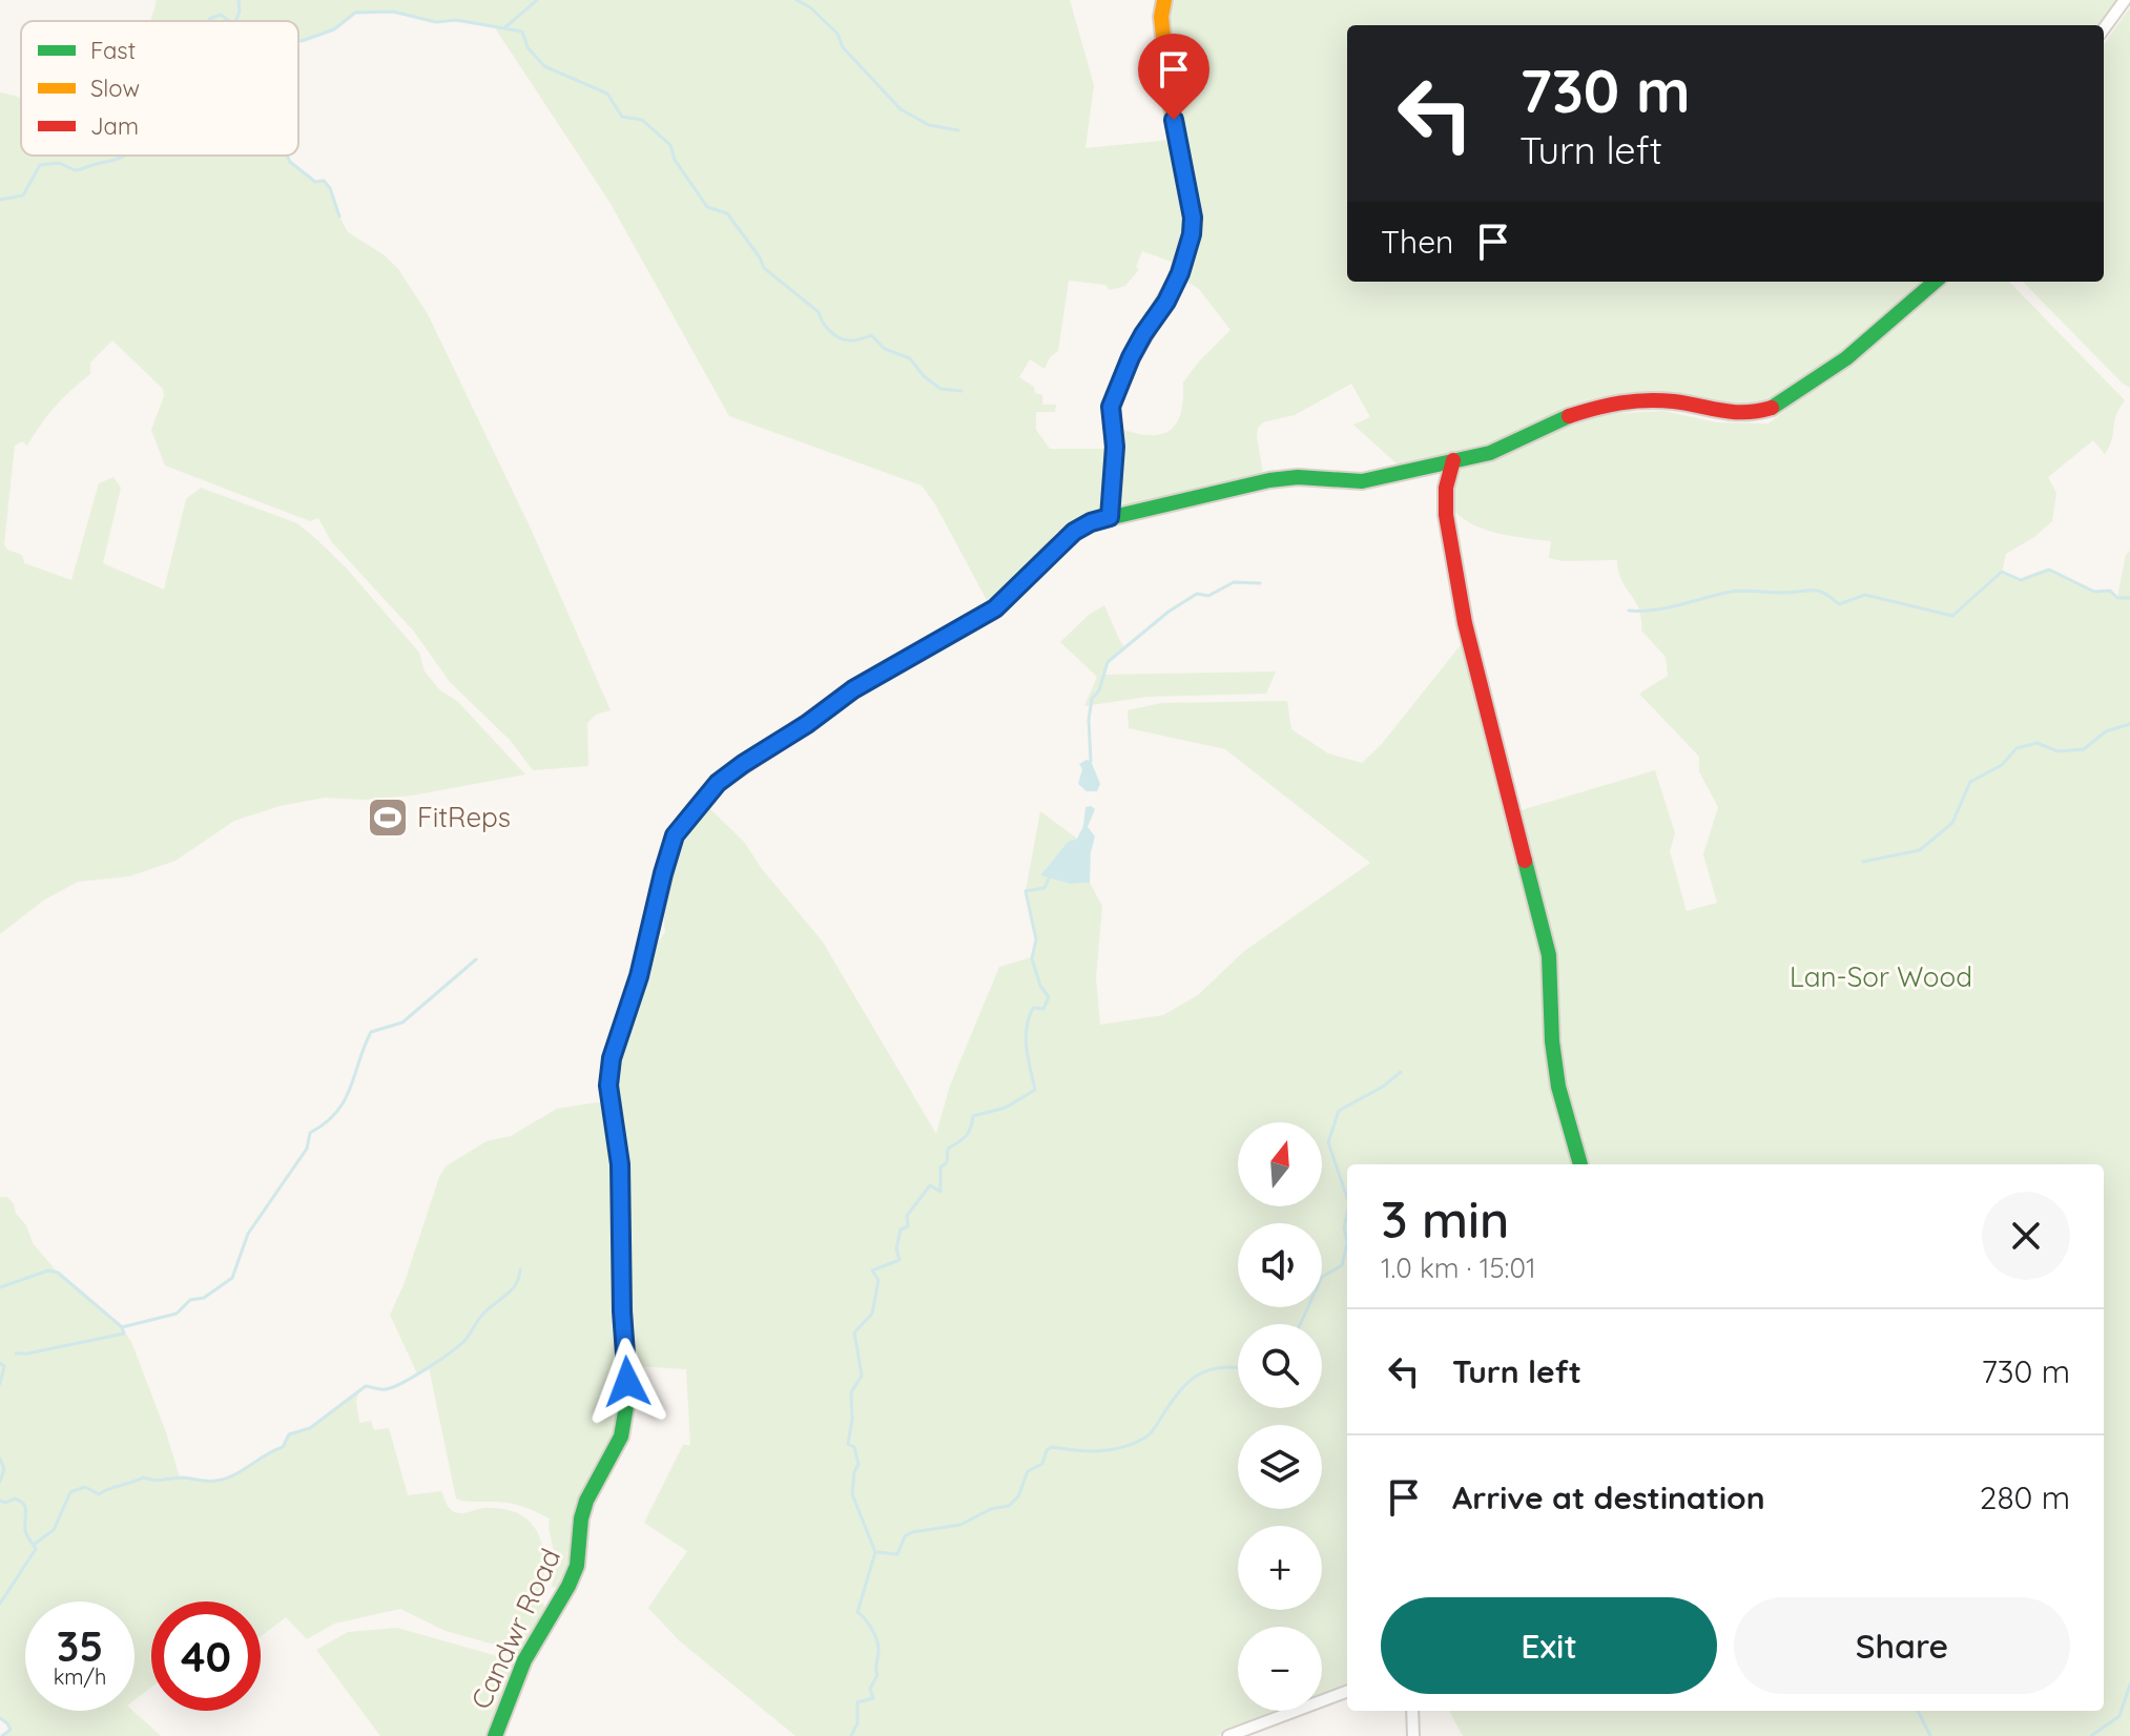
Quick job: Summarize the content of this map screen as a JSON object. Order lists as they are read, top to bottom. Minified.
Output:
{"streets":{"street":["Candwr Road"]},"parks":["Lan-Sor Wood"],"places":{"sports":["FitReps"]},"legend":["Fast","Slow","Jam"],"north":"top","page":{"turn":["730 m","Turn left"],"then":"Then","map_buttons":["+","−"],"heading":["3 min","1.0 km · 15:01"],"list":[{"name":"Turn left","value":"730 m"},{"name":"Arrive at destination","value":"280 m"}],"buttons":["Exit","Share"],"speed":"35 km/h","limit":"40"}}
